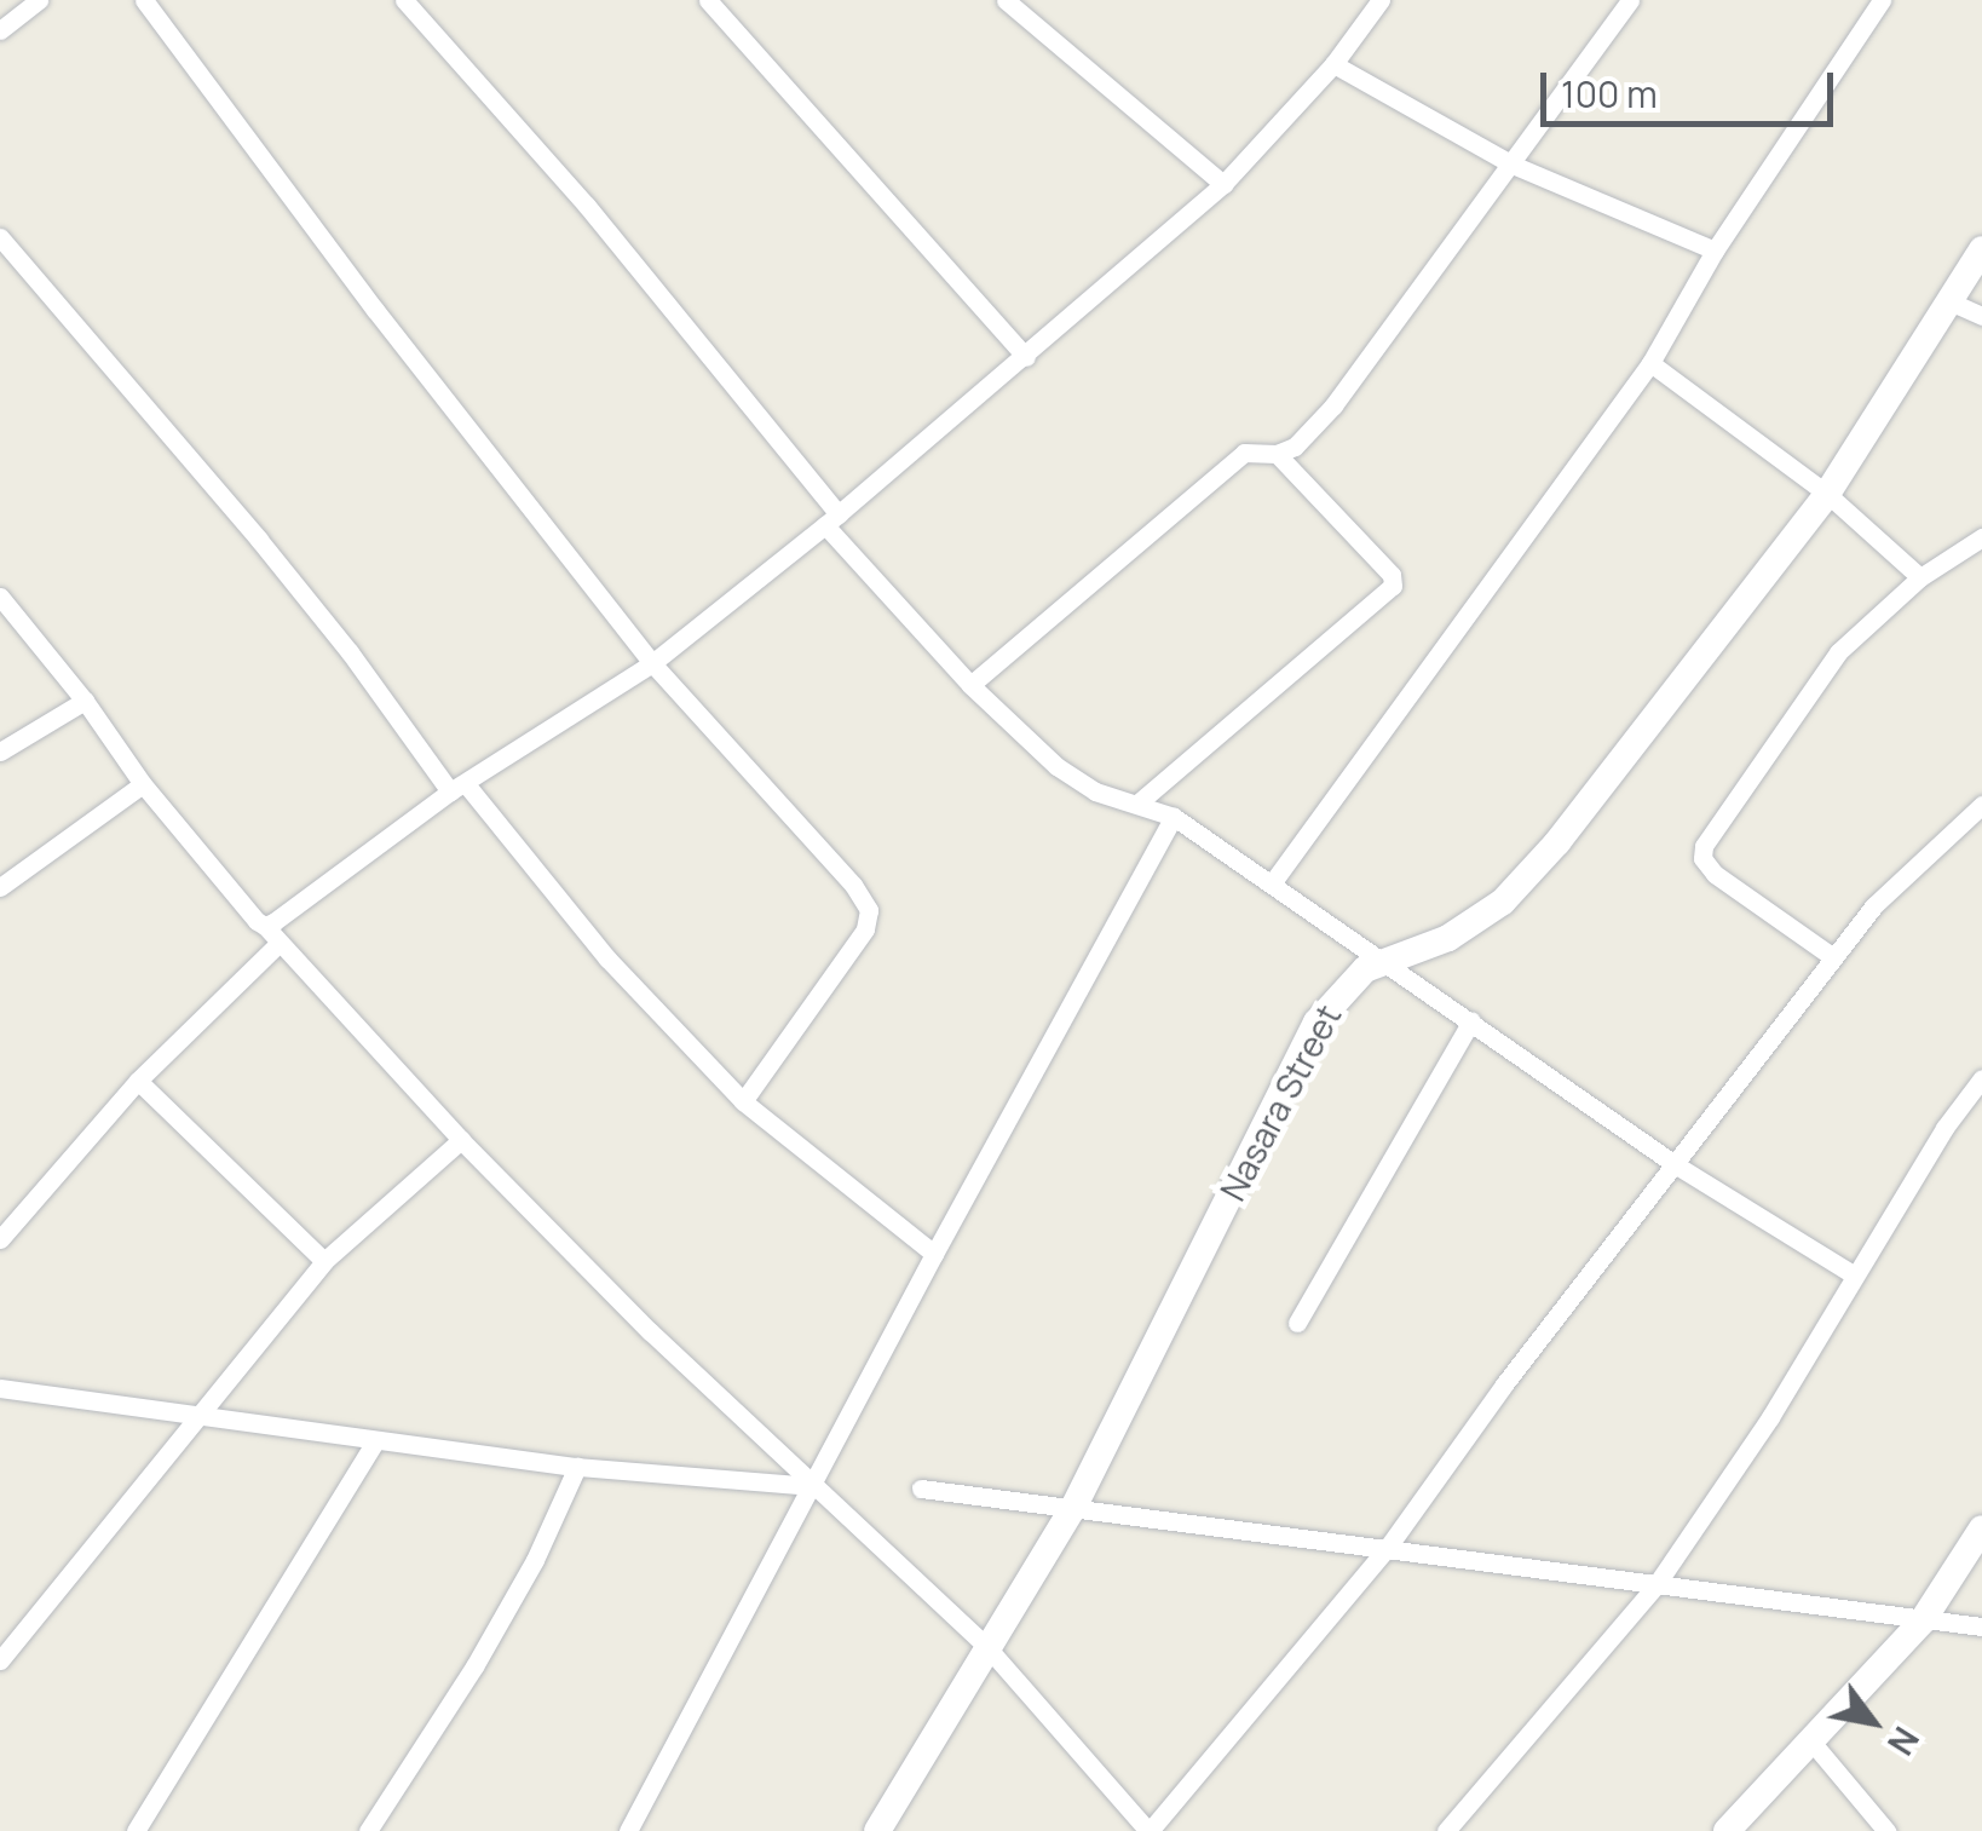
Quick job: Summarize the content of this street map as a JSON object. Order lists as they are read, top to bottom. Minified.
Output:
{"streets":{"street":["Nasara Street"]},"scale_bar":"100 m","north":"bottom right"}
